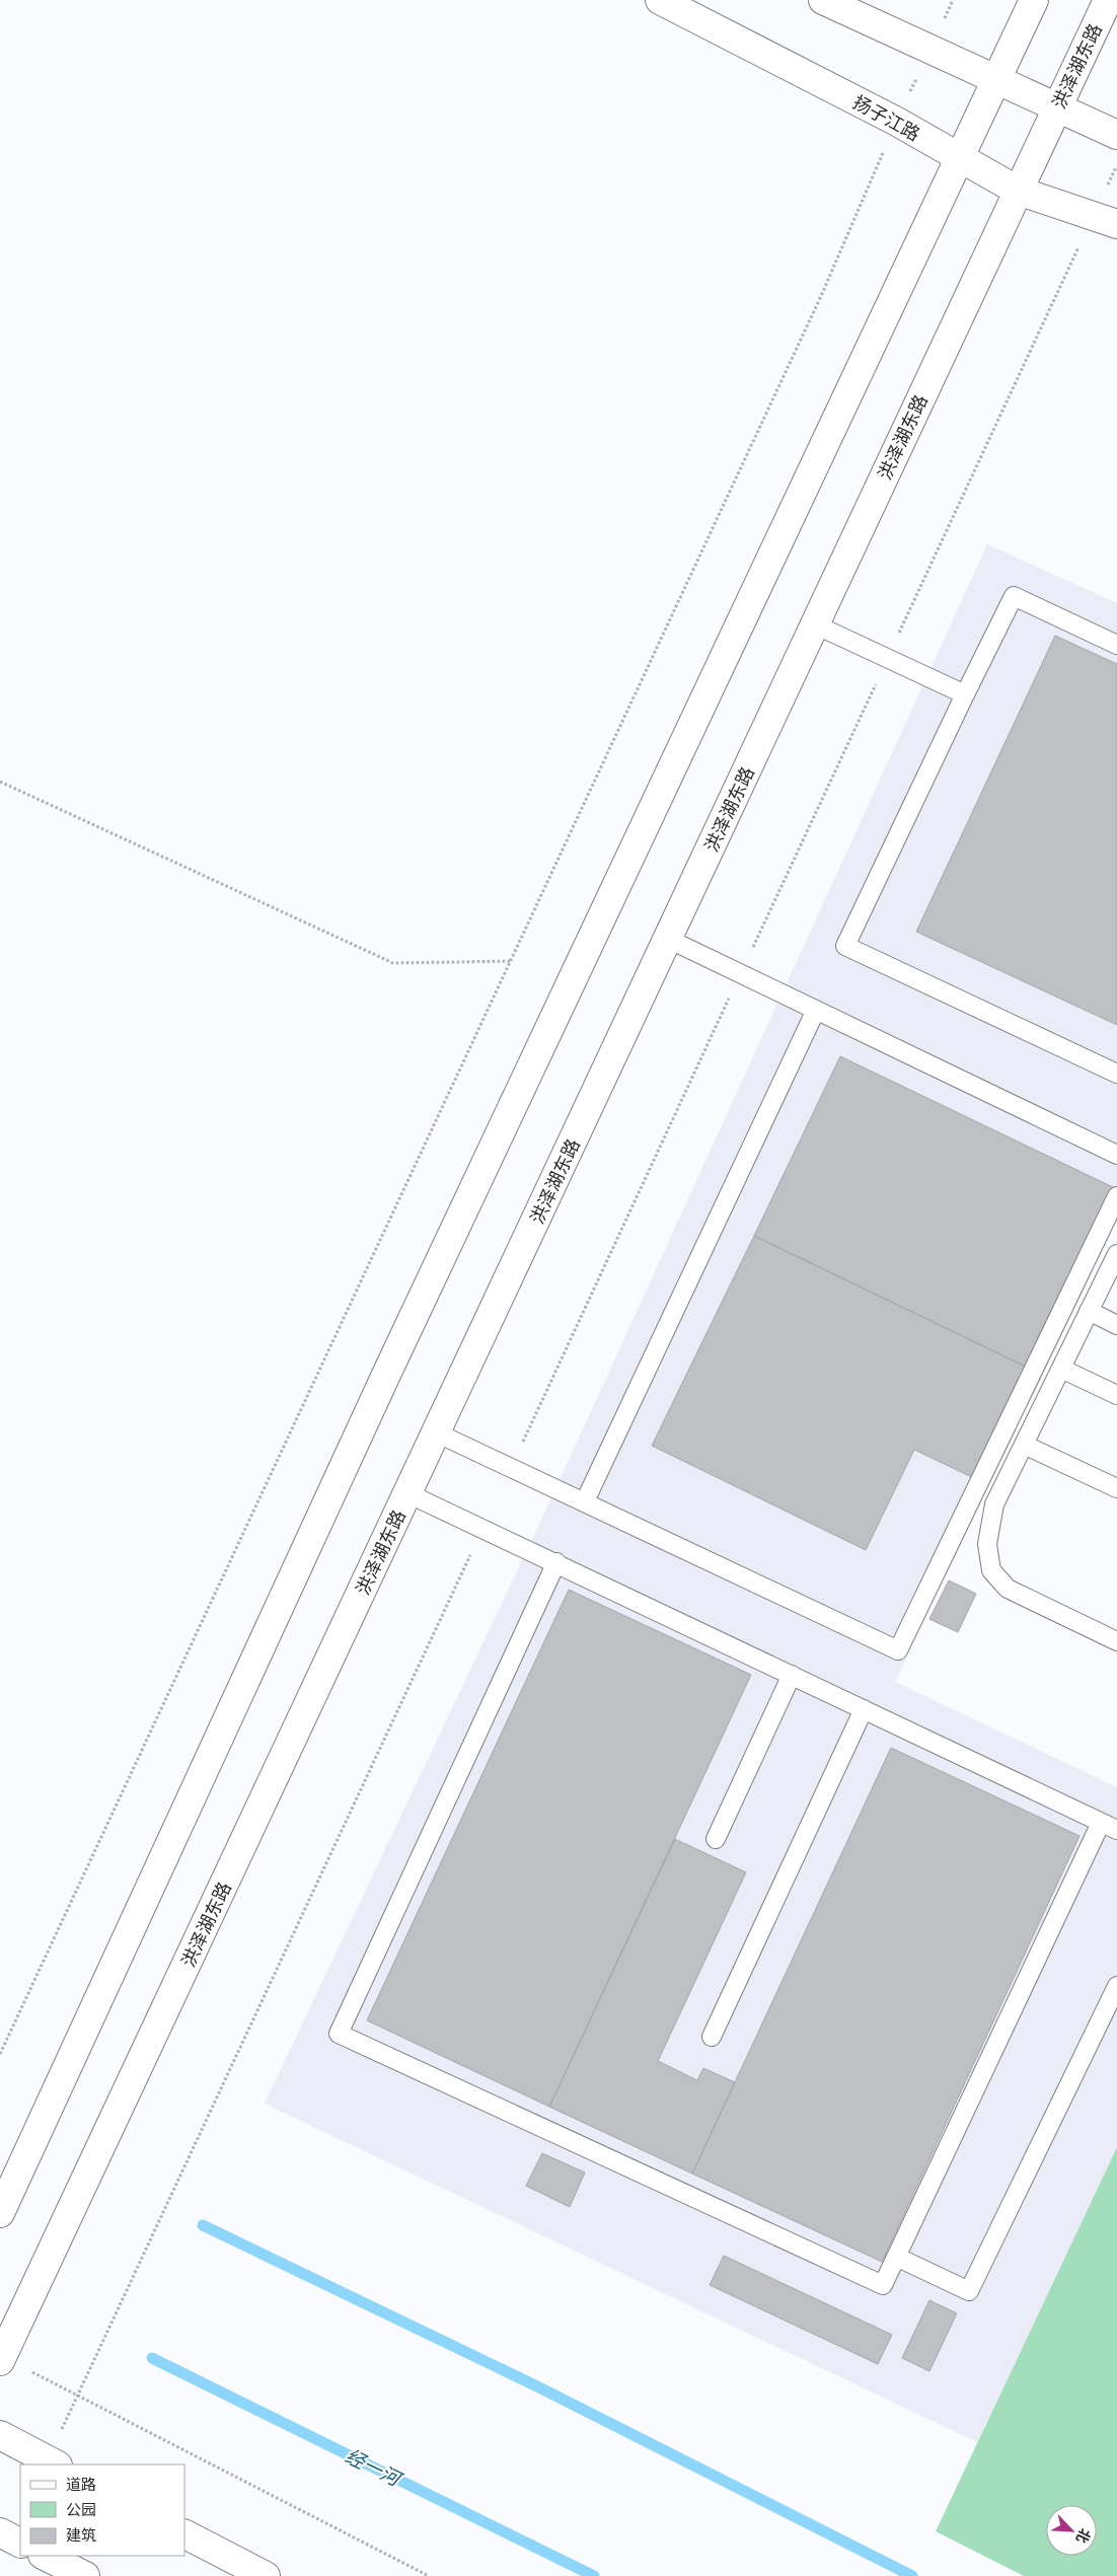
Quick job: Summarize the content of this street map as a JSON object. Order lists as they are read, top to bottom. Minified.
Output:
{"streets":{"main road":["洪泽湖东路","扬子江路"]},"crossings":[["洪泽湖东路","扬子江路"]],"water":["经一河"],"legend":["道路","公园","建筑"],"north":"bottom right"}
